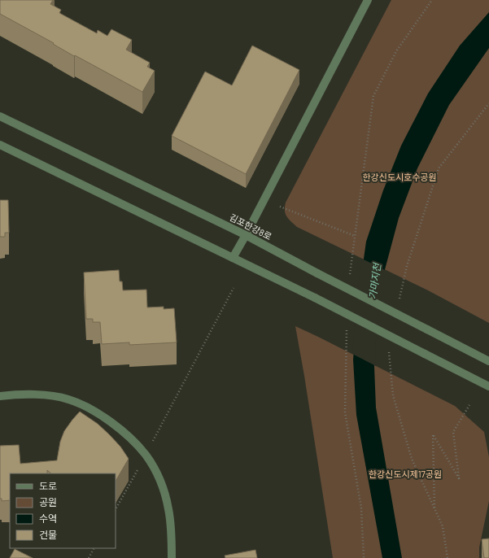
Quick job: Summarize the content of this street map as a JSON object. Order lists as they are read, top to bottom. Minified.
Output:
{"streets":{"street":["김포한강8로"]},"water":["가마지천"],"parks":["한강신도시호수공원","한강신도시제17공원"],"legend":["도로","공원","수역","건물"]}
